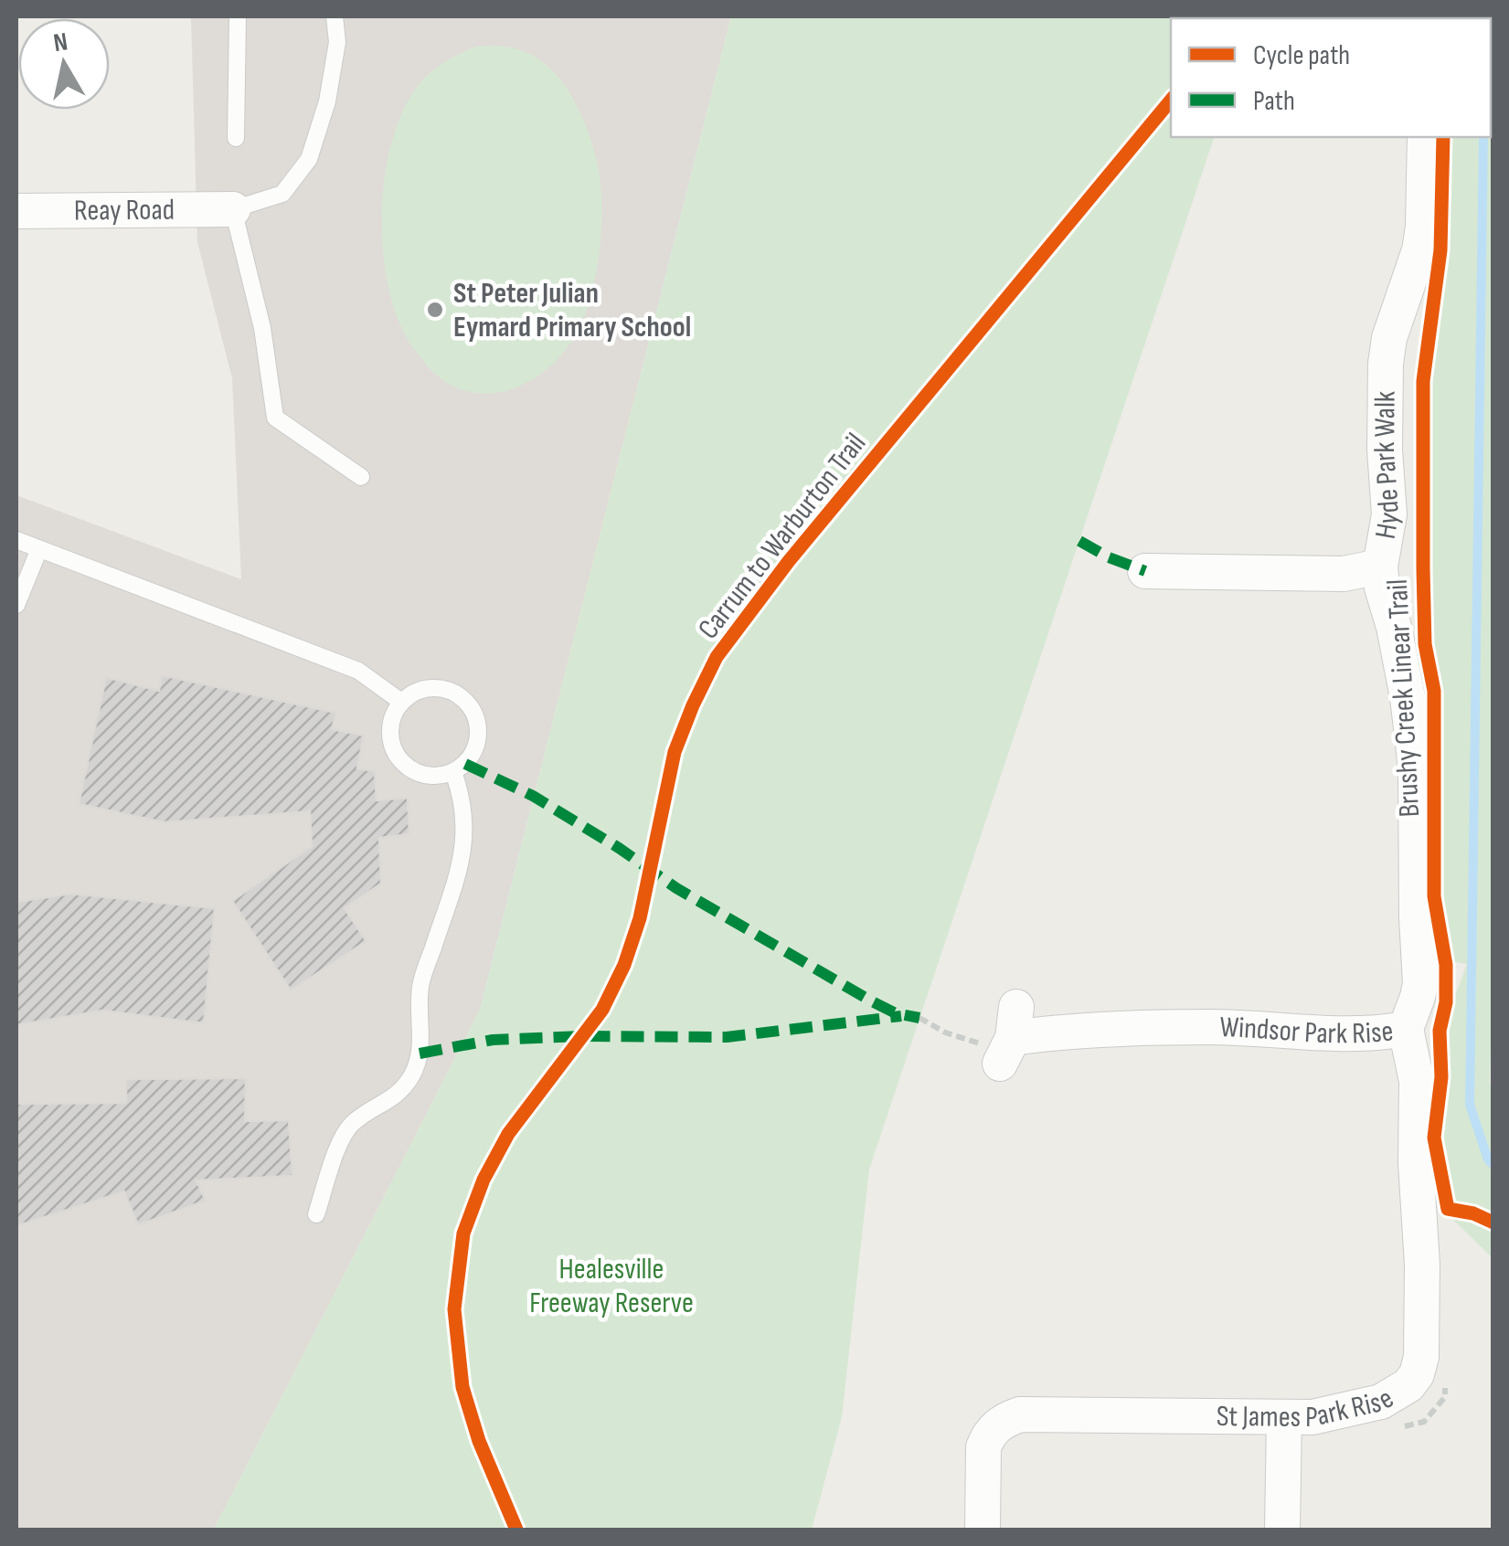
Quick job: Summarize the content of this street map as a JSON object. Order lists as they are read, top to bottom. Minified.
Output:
{"streets":{"street":["Reay Road","Hyde Park Walk","Windsor Park Rise","St James Park Rise"],"cycle path":["Carrum to Warburton Trail","Brushy Creek Linear Trail"]},"crossings":[["Hyde Park Walk","Windsor Park Rise"],["Windsor Park Rise","St James Park Rise"]],"parks":["Healesville Freeway Reserve"],"places":["St Peter Julian Eymard Primary School"],"legend":["Cycle path","Path"],"north":"top"}
